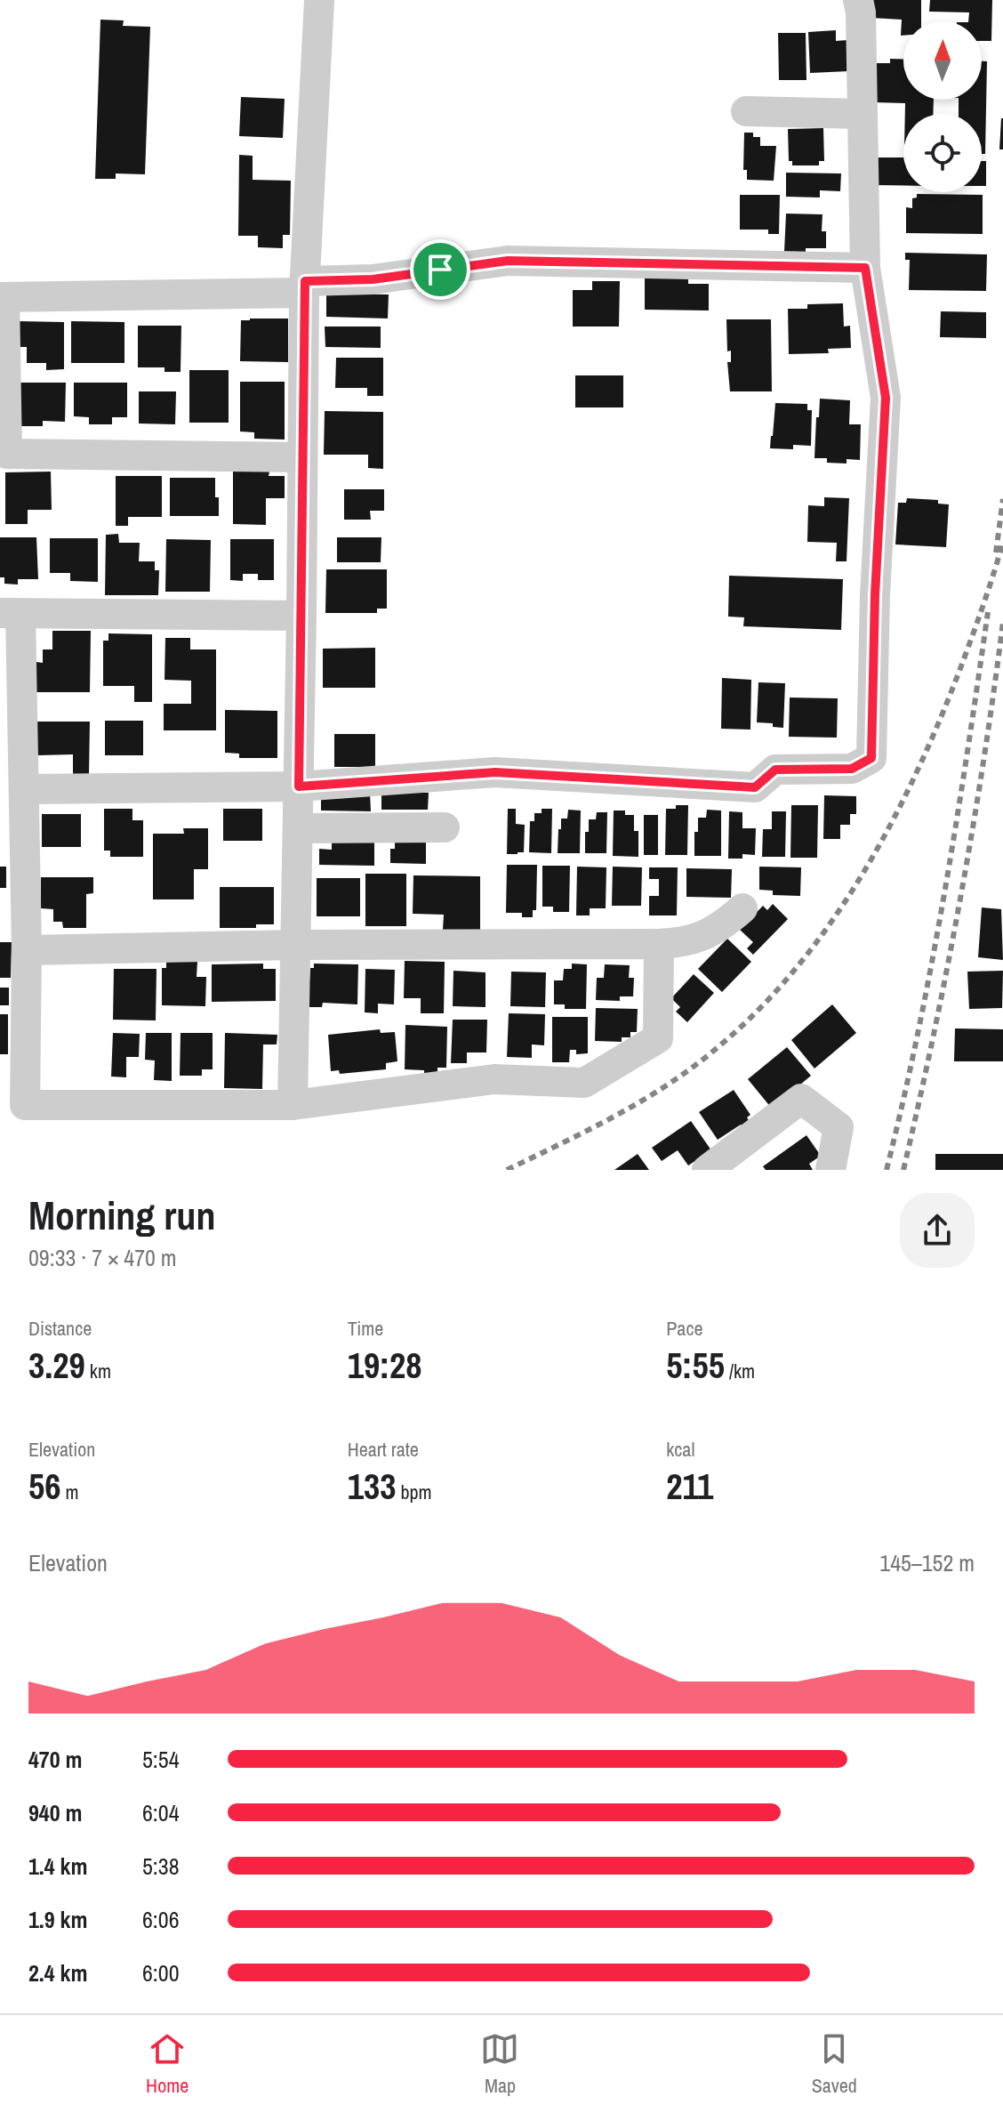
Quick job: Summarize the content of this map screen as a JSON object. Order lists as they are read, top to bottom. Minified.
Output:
{"north":"top","page":{"heading":["Morning run","09:33 · 7 × 470 m"],"stats":[["Distance","3.29 km"],["Time","19:28"],["Pace","5:55 /km"],["Elevation","56 m"],["Heart rate","133 bpm"],["kcal","211"]],"chart":["Elevation","145–152 m"],"list":[{"name":"470 m","note":"5:54"},{"name":"940 m","note":"6:04"},{"name":"1.4 km","note":"5:38"},{"name":"1.9 km","note":"6:06"},{"name":"2.4 km","note":"6:00"}],"tabs":["Home","Map","Saved"]}}
